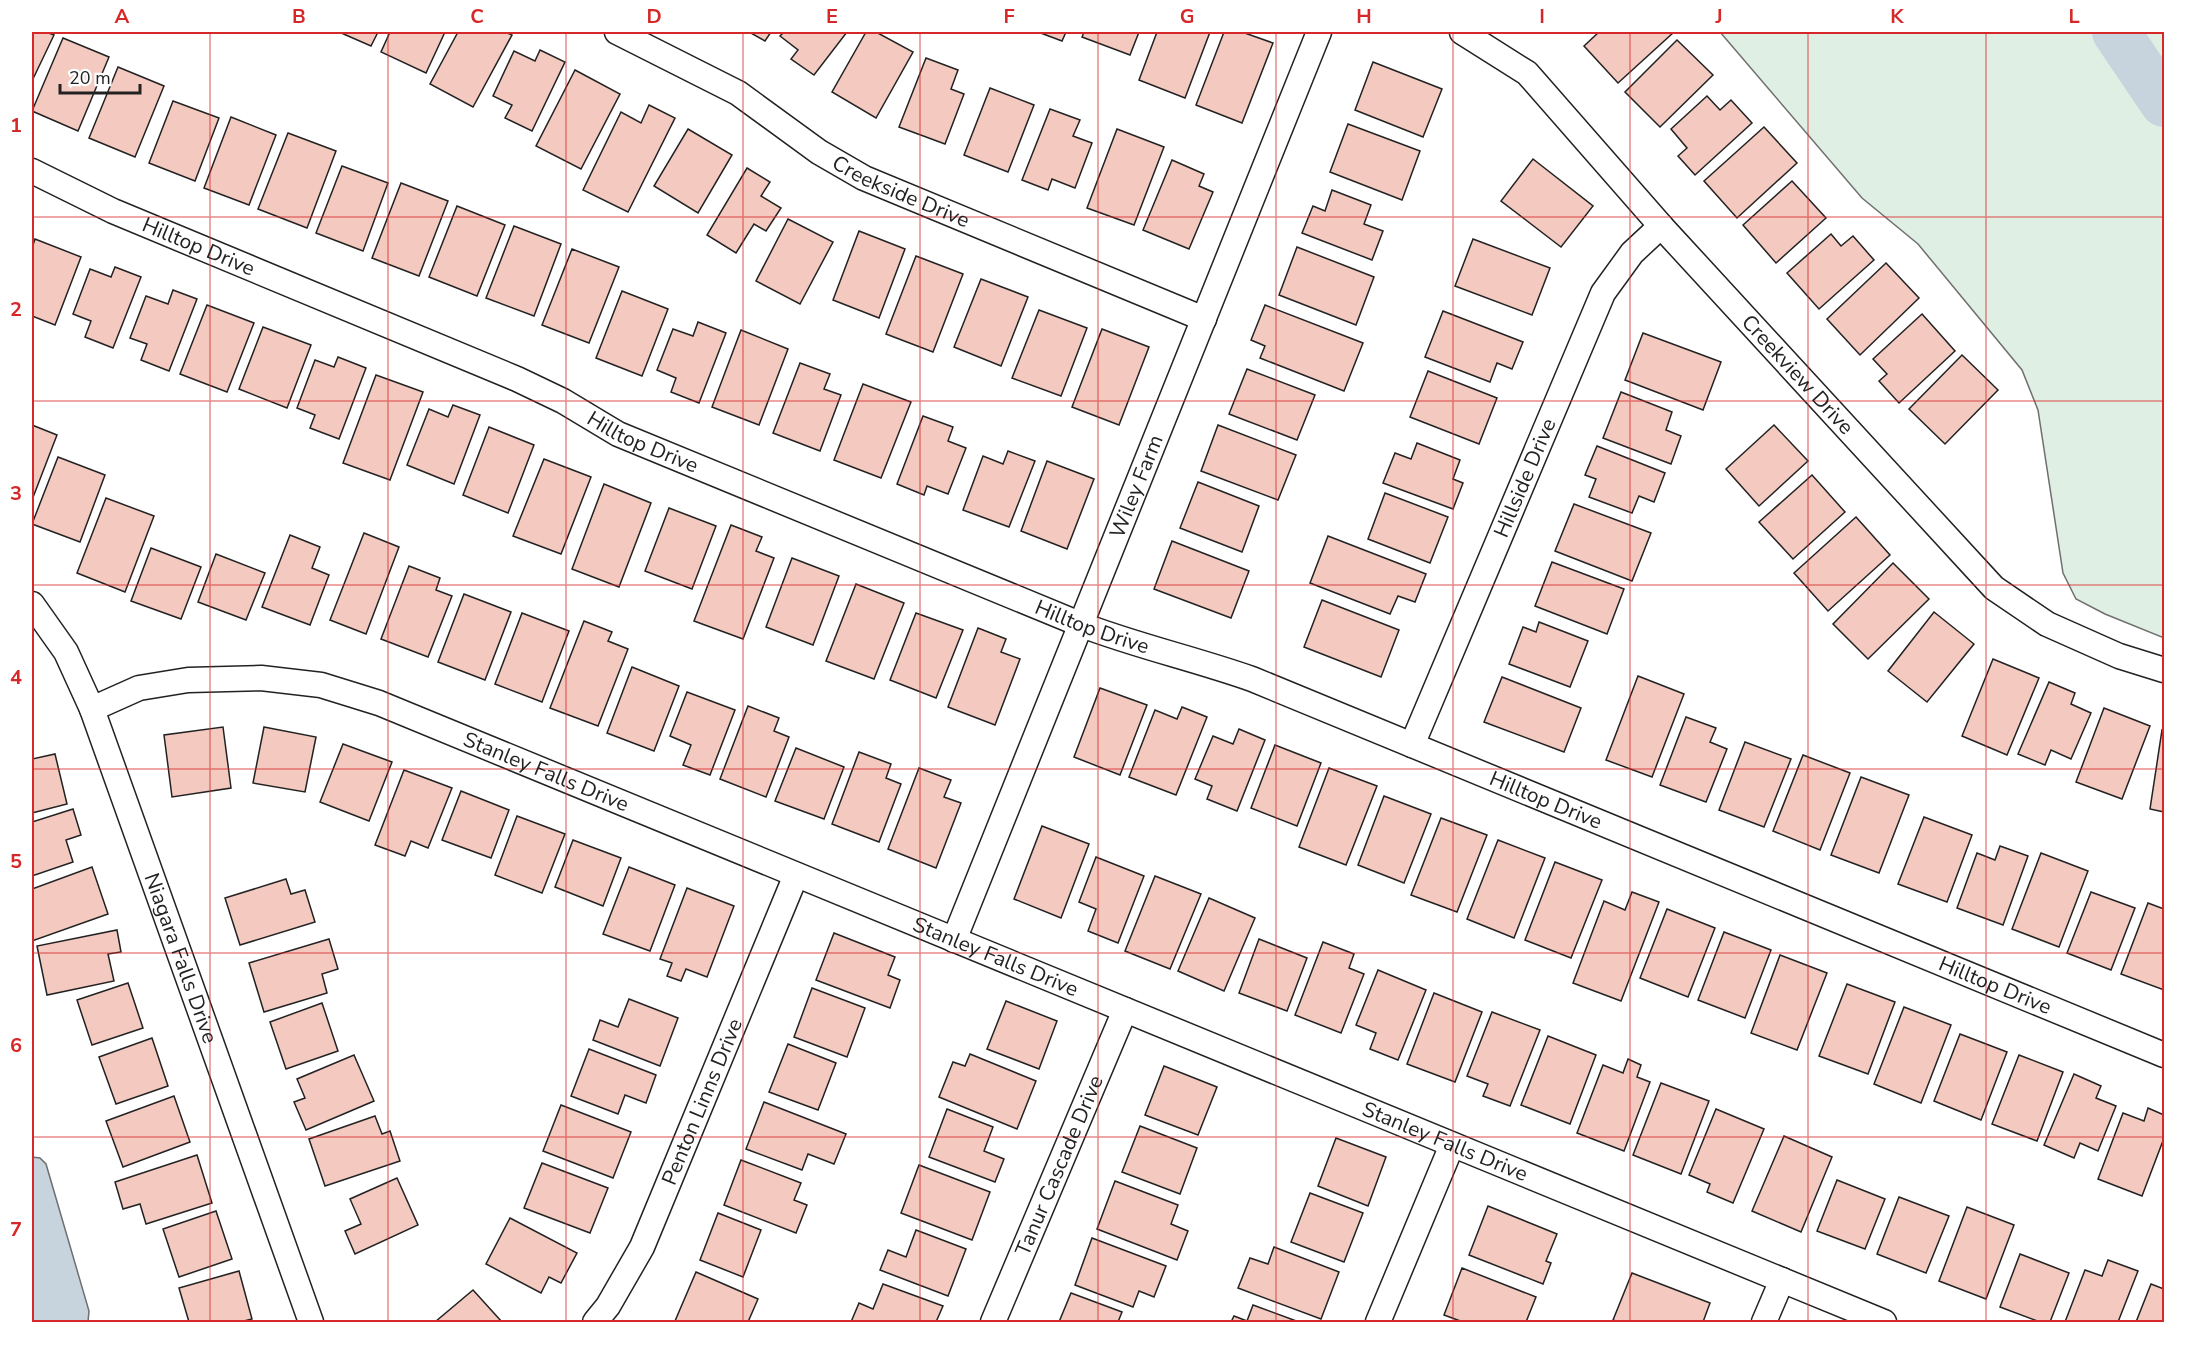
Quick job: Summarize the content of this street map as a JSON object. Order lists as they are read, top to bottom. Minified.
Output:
{"streets":{"street":["Creekside Drive","Hilltop Drive","Creekview Drive","Hillside Drive","Wiley Farm","Stanley Falls Drive","Niagara Falls Drive","Penton Linns Drive","Tanur Cascade Drive"]},"crossings":[["Creekside Drive","Wiley Farm"],["Hilltop Drive","Hillside Drive"],["Hilltop Drive","Wiley Farm"],["Creekview Drive","Hillside Drive"],["Wiley Farm","Stanley Falls Drive"],["Stanley Falls Drive","Niagara Falls Drive"],["Stanley Falls Drive","Penton Linns Drive"],["Stanley Falls Drive","Tanur Cascade Drive"]],"scale_bar":"20 m","grid":{"columns":["A","B","C","D","E","F","G","H","I","J","K","L"],"rows":["1","2","3","4","5","6","7"]}}
